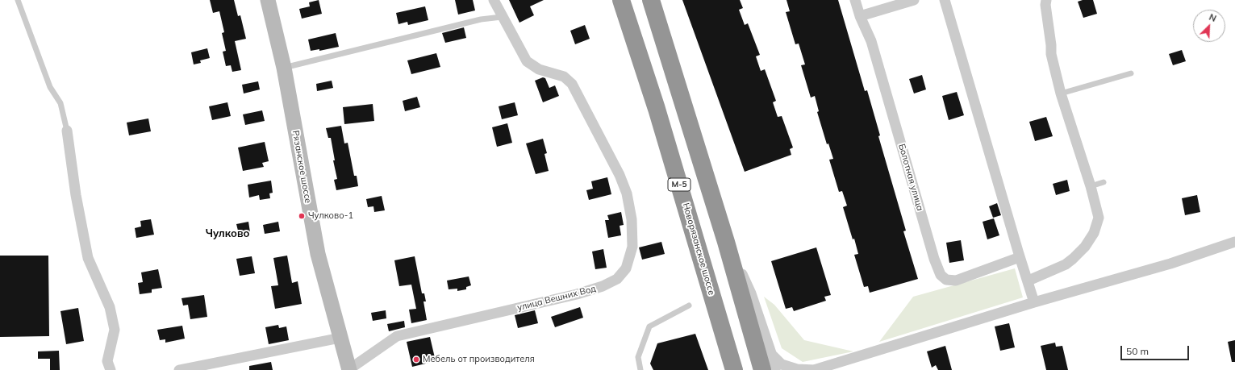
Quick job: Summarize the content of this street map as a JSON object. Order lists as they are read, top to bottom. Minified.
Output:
{"streets":{"highway":["М-5","Новорязанское шоссе"],"main road":["Рязанское шоссе"],"street":["Болотная улица","улица Вешних Вод"]},"crossings":[["Рязанское шоссе","улица Вешних Вод"]],"districts":["Чулково"],"places":["Чулково-1","Мебель от производителя"],"scale_bar":"50 m","north":"top right"}
